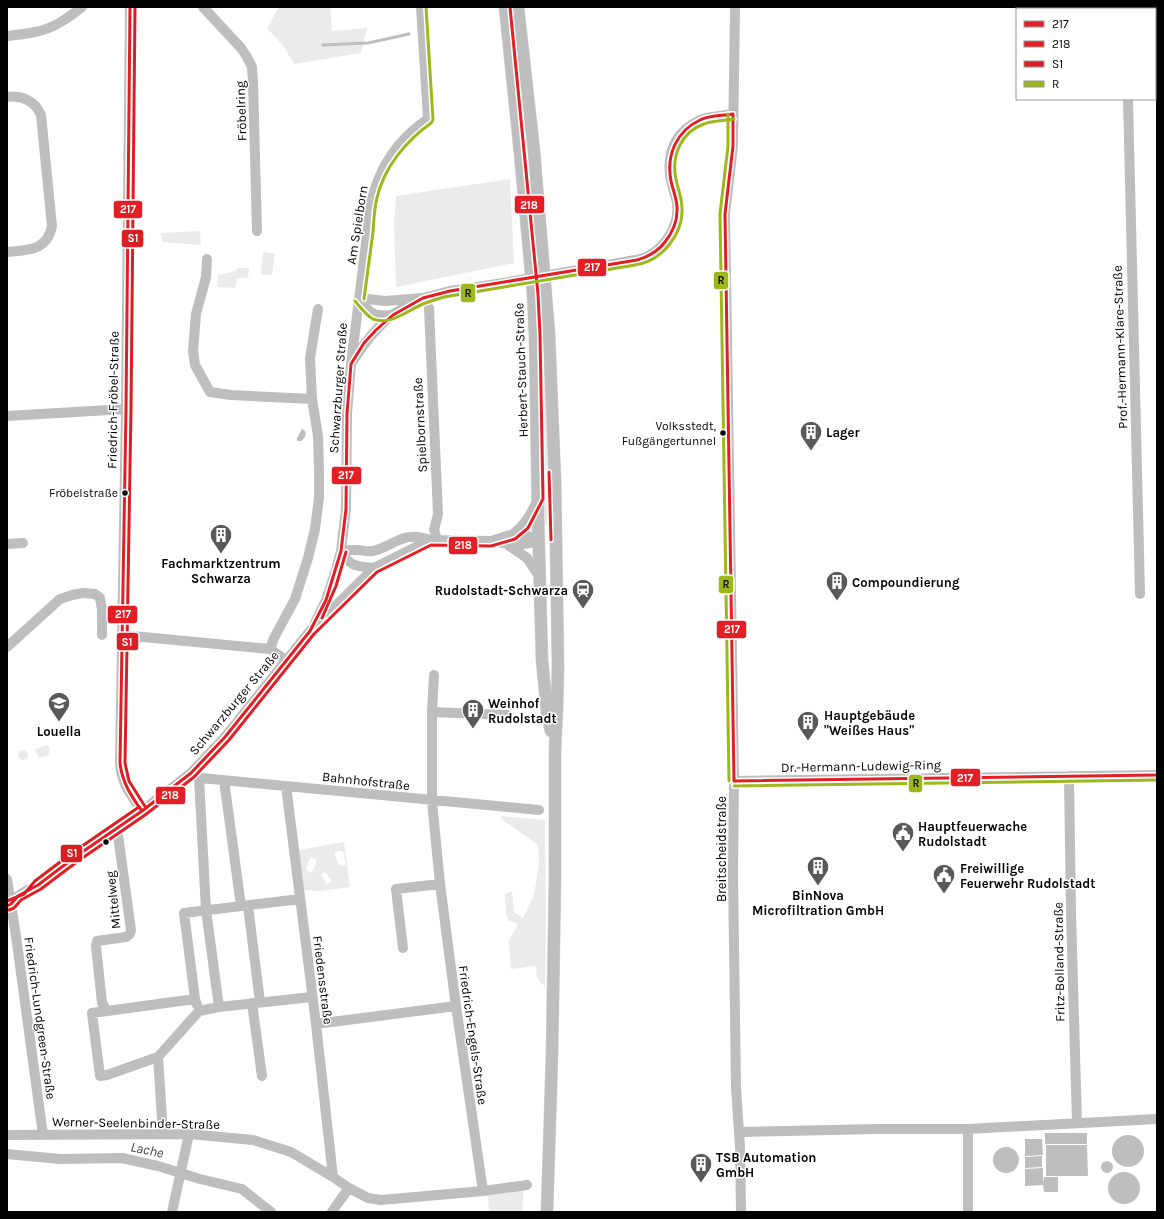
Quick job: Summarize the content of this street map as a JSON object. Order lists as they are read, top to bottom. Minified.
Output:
{"streets":{"main road":["Herbert-Stauch-Straße"],"street":["Fröbelring","Am Spielborn","Prof.-Hermann-Klare-Straße","Schwarzburger Straße","Friedrich-Fröbel-Straße","Spielbornstraße","Dr.-Hermann-Ludewig-Ring","Bahnhofstraße","Breitscheidstraße","Mittelweg","Fritz-Bolland-Straße","Friedensstraße","Friedrich-Lundgreen-Straße","Friedrich-Engels-Straße","Werner-Seelenbinder-Straße"]},"crossings":[["Am Spielborn","Schwarzburger Straße"],["Schwarzburger Straße","Friedrich-Fröbel-Straße"],["Schwarzburger Straße","Spielbornstraße"],["Schwarzburger Straße","Bahnhofstraße"],["Schwarzburger Straße","Mittelweg"],["Schwarzburger Straße","Friedrich-Lundgreen-Straße"],["Dr.-Hermann-Ludewig-Ring","Breitscheidstraße"],["Dr.-Hermann-Ludewig-Ring","Fritz-Bolland-Straße"],["Bahnhofstraße","Friedensstraße"],["Bahnhofstraße","Friedrich-Engels-Straße"],["Friedensstraße","Werner-Seelenbinder-Straße"],["Friedrich-Lundgreen-Straße","Werner-Seelenbinder-Straße"],["Friedrich-Engels-Straße","Werner-Seelenbinder-Straße"]],"water":["Lache"],"places":{"other":["Volksstedt, Fußgängertunnel","Fröbelstraße"],"building":["Lager","Fachmarktzentrum Schwarza","Compoundierung","Weinhof Rudolstadt","Hauptgebäude \"Weißes Haus\"","BinNova Microfiltration GmbH","TSB Automation GmbH"],"station":["Rudolstadt-Schwarza"],"school or university":["Louella"],"public building":["Hauptfeuerwache Rudolstadt","Freiwillige Feuerwehr Rudolstadt"]},"lines":["transit line 217","transit line 218","transit line S1","transit line R"],"legend":["217","218","S1","R"]}
